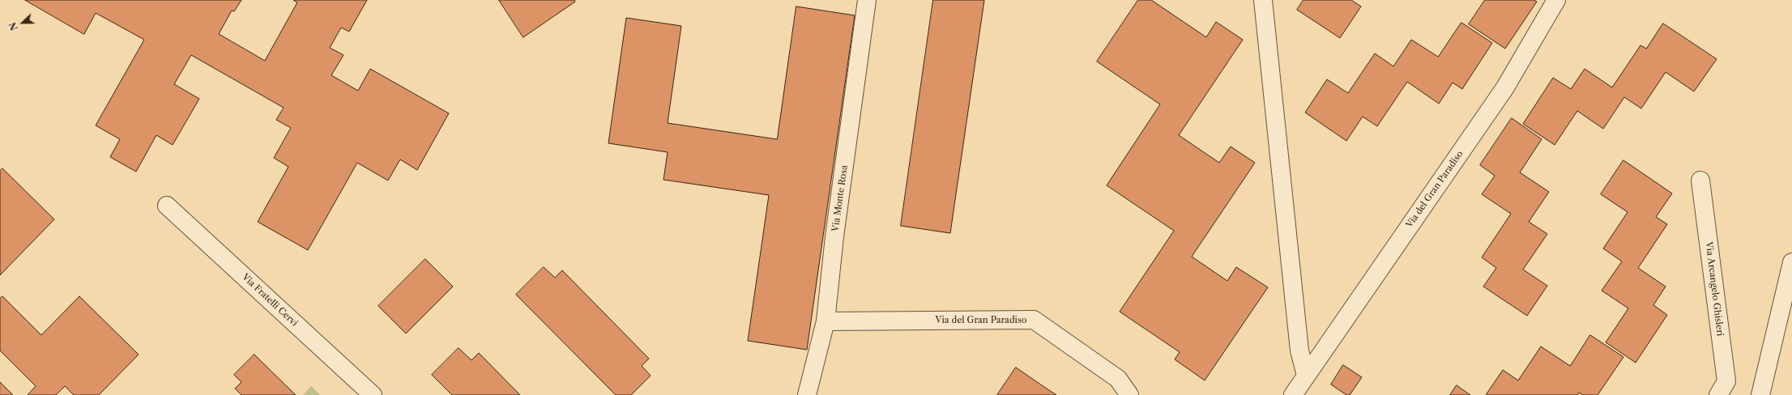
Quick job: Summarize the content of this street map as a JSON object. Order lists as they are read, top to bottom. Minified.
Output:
{"streets":{"street":["Via del Gran Paradiso","Via Monte Rosa","Via Arcangelo Ghisleri","Via Fratelli Cervi"]},"crossings":[["Via del Gran Paradiso","Via Monte Rosa"]],"north":"left"}
